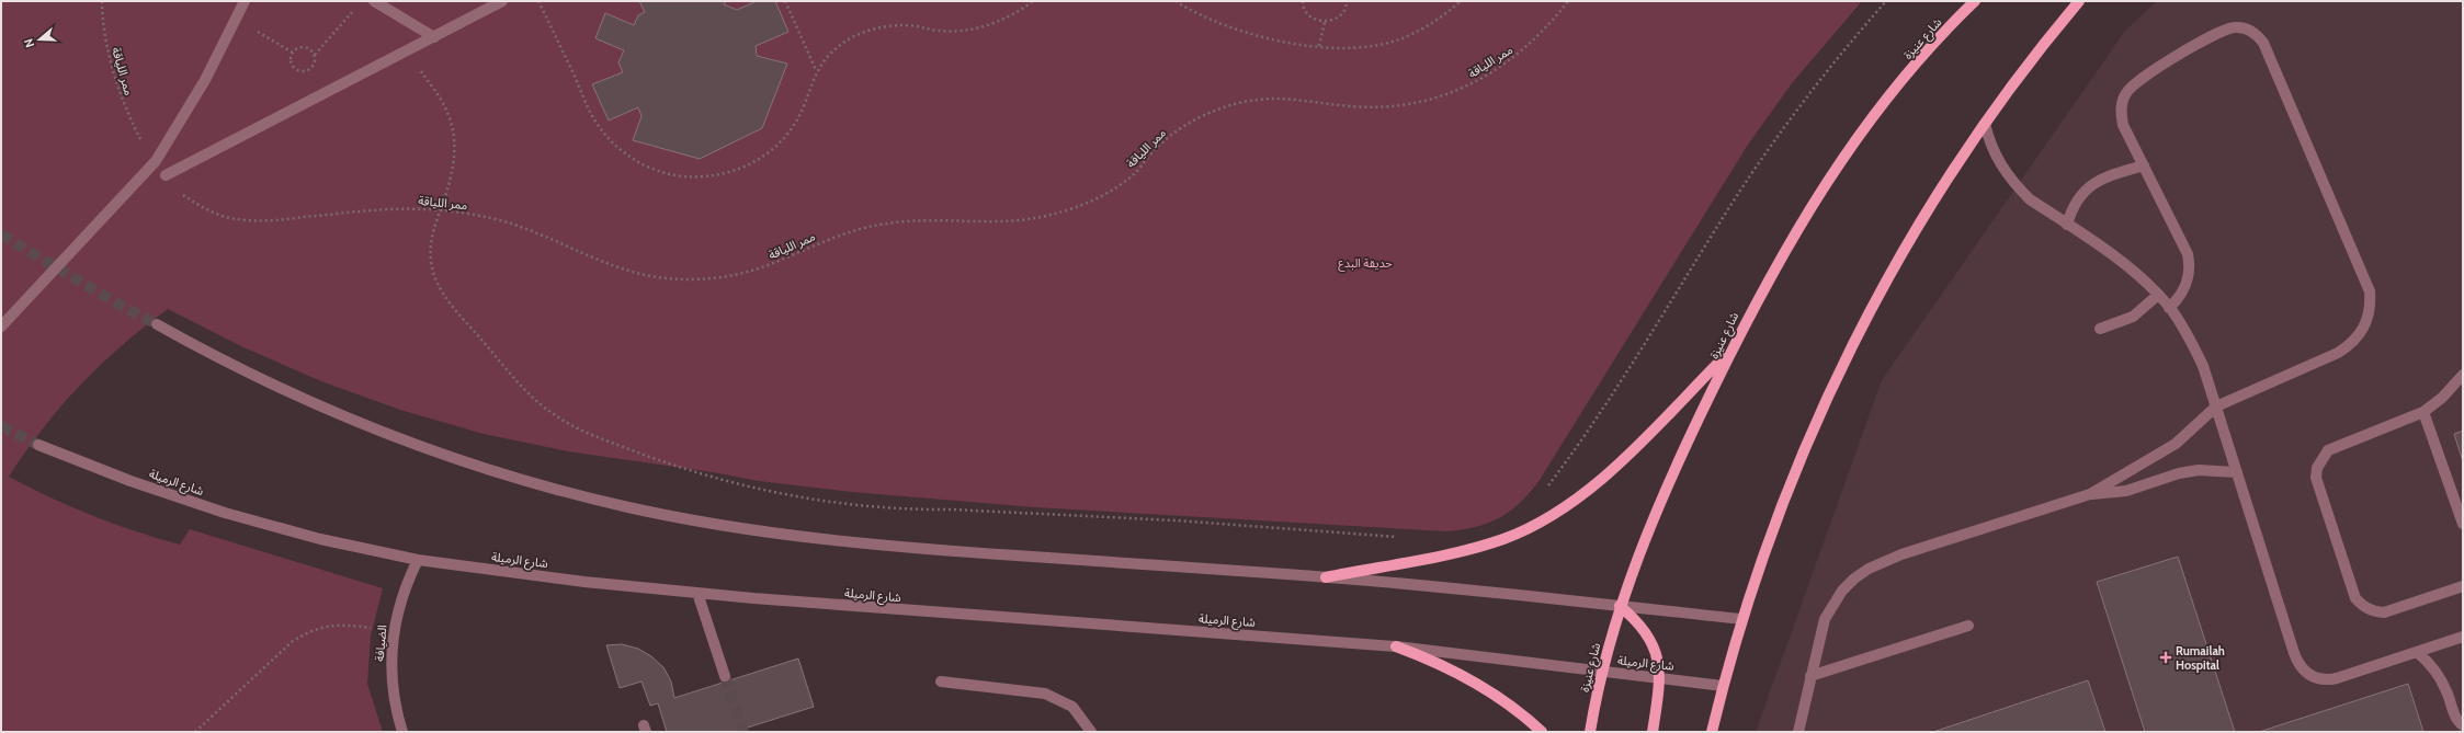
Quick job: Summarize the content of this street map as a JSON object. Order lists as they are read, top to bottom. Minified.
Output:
{"streets":{"main road":["شارع عنيزة"],"street":["شارع الرميلة","الضيافة"],"path":["ممر اللياقة"]},"crossings":[["شارع عنيزة","شارع الرميلة"],["شارع الرميلة","الضيافة"]],"parks":["حديقة البدع"],"places":{"health":["Rumailah Hospital"]},"north":"left"}
